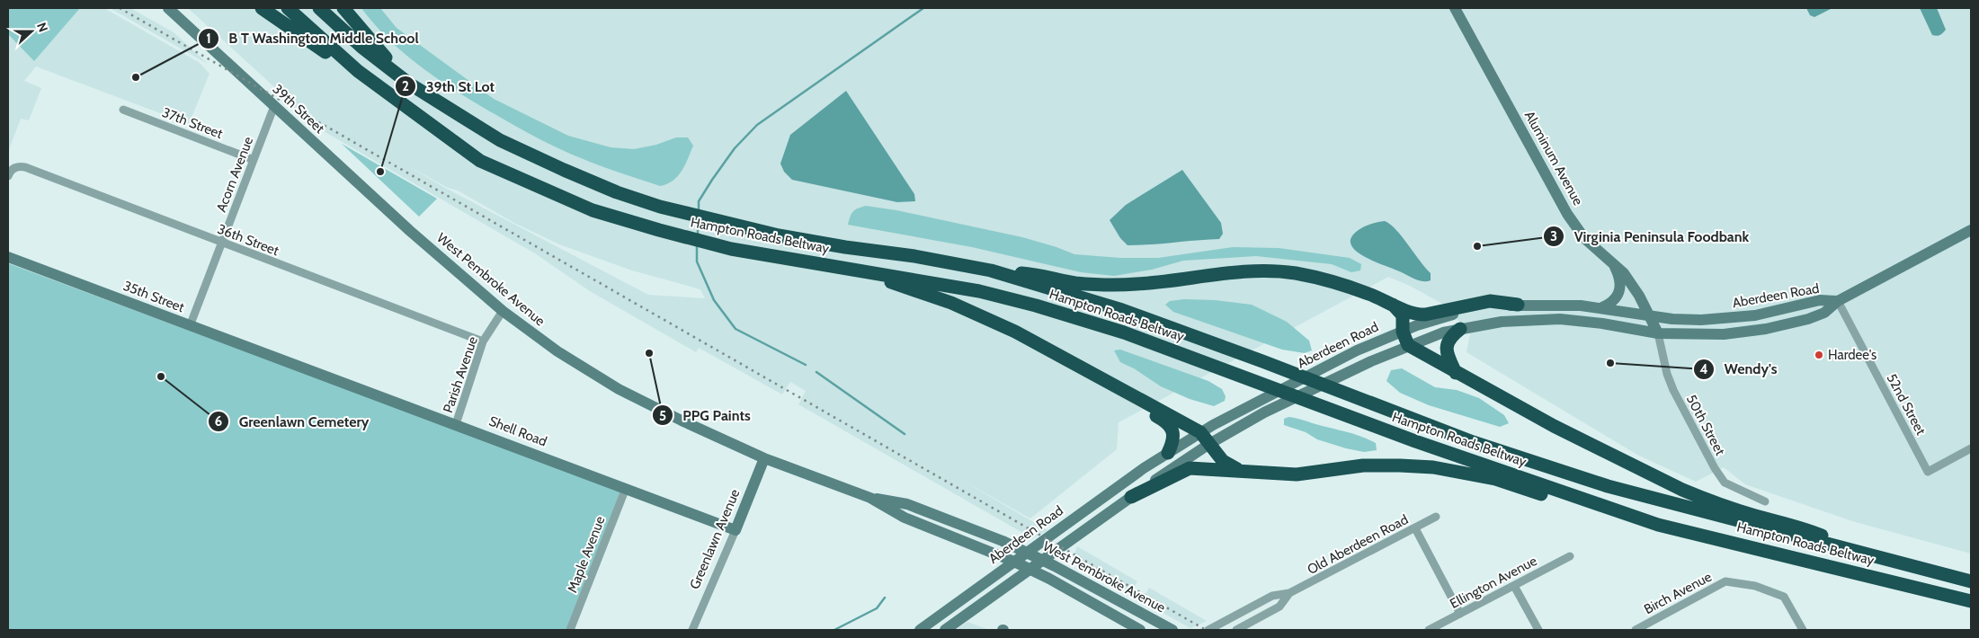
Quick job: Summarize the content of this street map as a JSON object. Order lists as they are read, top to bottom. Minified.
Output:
{"streets":{"highway":["Hampton Roads Beltway"],"main road":["39th Street","Aluminum Avenue","West Pembroke Avenue","Aberdeen Road","35th Street","Shell Road","Greenlawn Avenue"],"street":["37th Street","Acorn Avenue","36th Street","Parish Avenue","52nd Street","50th Street","Old Aberdeen Road","Maple Avenue","Ellington Avenue","Birch Avenue"]},"crossings":[["39th Street","Acorn Avenue"],["39th Street","West Pembroke Avenue"],["37th Street","Acorn Avenue"],["Aluminum Avenue","Aberdeen Road"],["Aluminum Avenue","50th Street"],["Acorn Avenue","36th Street"],["Acorn Avenue","35th Street"],["36th Street","Parish Avenue"],["West Pembroke Avenue","Aberdeen Road"],["West Pembroke Avenue","Parish Avenue"],["West Pembroke Avenue","Greenlawn Avenue"],["Aberdeen Road","52nd Street"],["Aberdeen Road","50th Street"],["35th Street","Shell Road"],["Parish Avenue","Shell Road"],["Shell Road","Greenlawn Avenue"],["Shell Road","Maple Avenue"]],"places":["B T Washington Middle School","39th St Lot","Virginia Peninsula Foodbank","PPG Paints","Hardee's","Wendy's","Greenlawn Cemetery"],"north":"right"}
